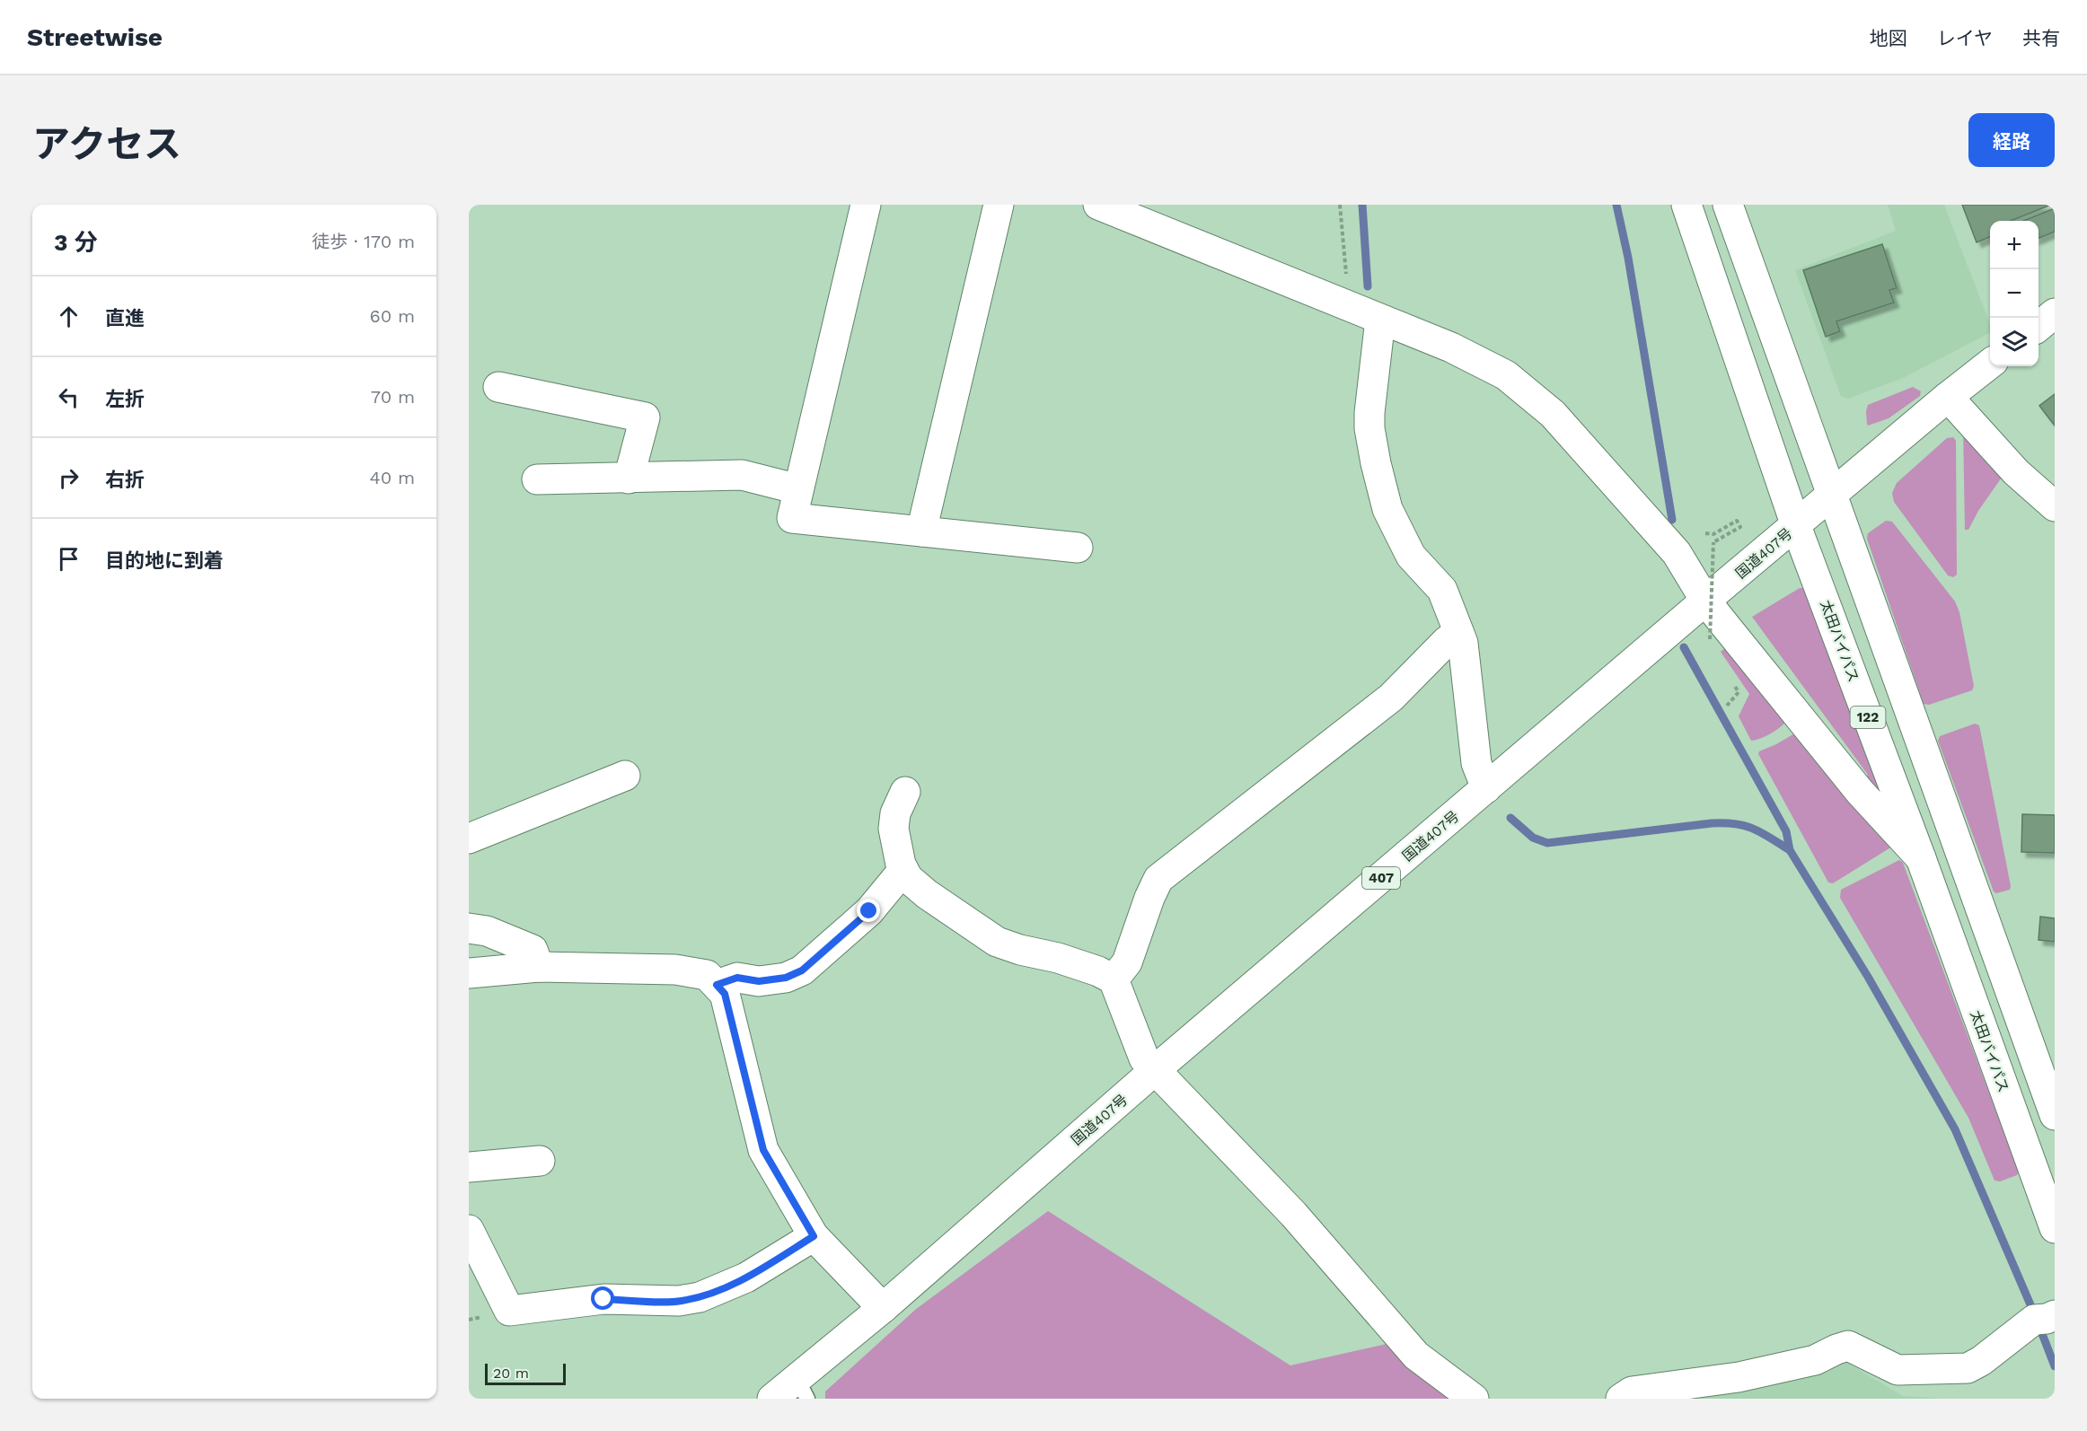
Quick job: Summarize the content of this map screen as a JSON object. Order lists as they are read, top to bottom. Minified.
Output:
{"streets":{"main road":["国道407号","太田バイパス","122","407"]},"crossings":[["国道407号","太田バイパス"],["国道407号","122"]],"scale_bar":"20 m","page":{"header":"Streetwise","nav":["地図","レイヤ","共有"],"title":"アクセス","buttons":"経路","heading":["3 分","徒歩 · 170 m"],"map_buttons":["+","−"],"list":[["直進","60 m"],["左折","70 m"],["右折","40 m"],"目的地に到着"],"scale":"20 m"}}
